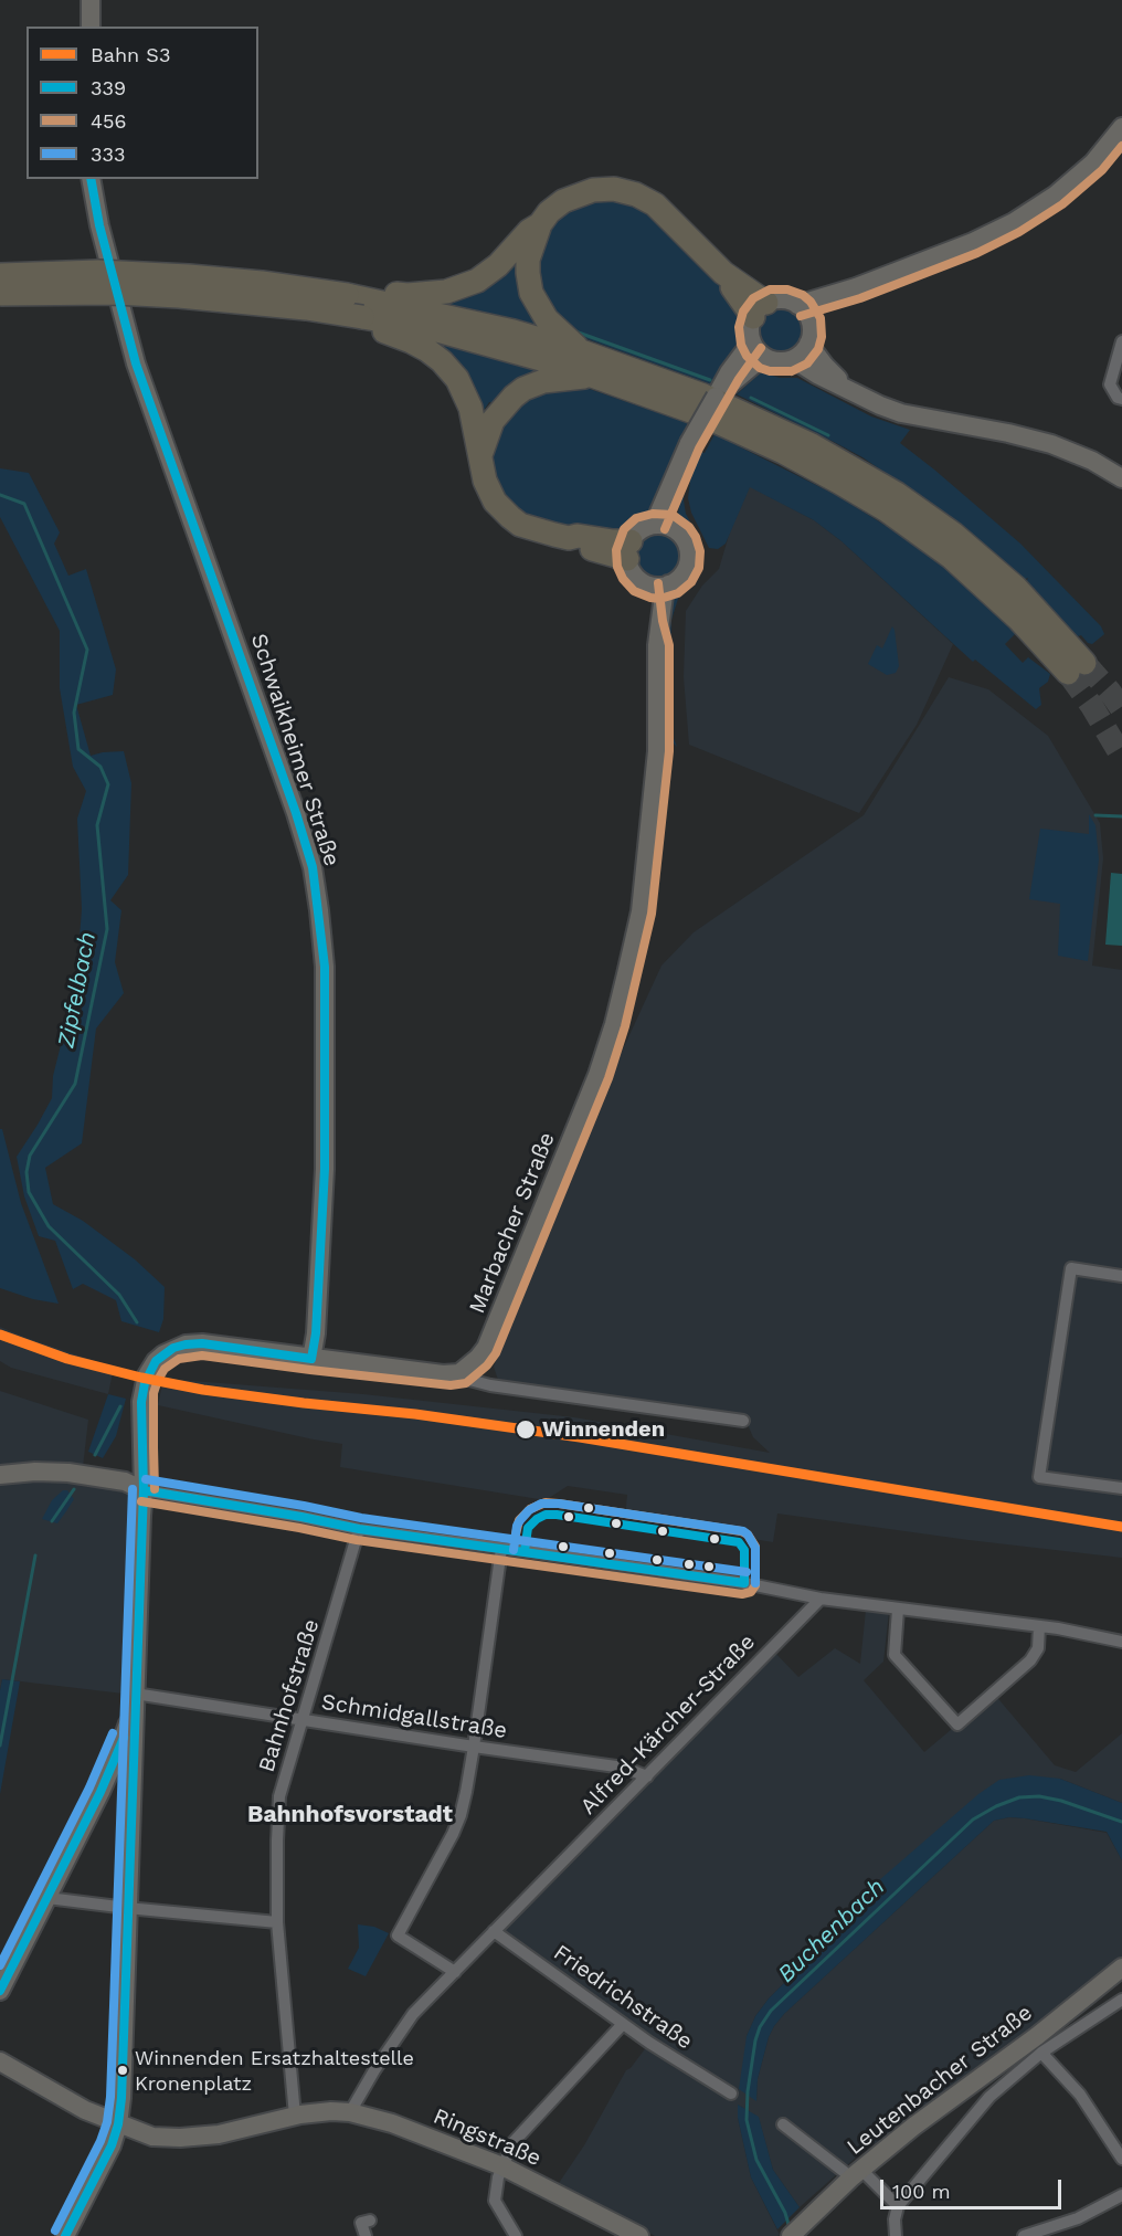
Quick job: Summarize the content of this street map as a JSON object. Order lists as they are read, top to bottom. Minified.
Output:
{"streets":{"main road":["Schwaikheimer Straße","Marbacher Straße","Leutenbacher Straße","Ringstraße"],"street":["Bahnhofstraße","Schmidgallstraße","Alfred-Kärcher-Straße","Friedrichstraße"]},"crossings":[["Bahnhofstraße","Schmidgallstraße"],["Bahnhofstraße","Ringstraße"],["Schmidgallstraße","Alfred-Kärcher-Straße"],["Alfred-Kärcher-Straße","Friedrichstraße"],["Alfred-Kärcher-Straße","Ringstraße"]],"districts":["Bahnhofsvorstadt"],"water":["Zipfelbach","Buchenbach"],"places":["Winnenden","Winnenden Ersatzhaltestelle Kronenplatz"],"lines":["transit line 456","transit line 339","rail line S3","transit line 333"],"legend":["Bahn S3","339","456","333"],"scale_bar":"100 m"}
